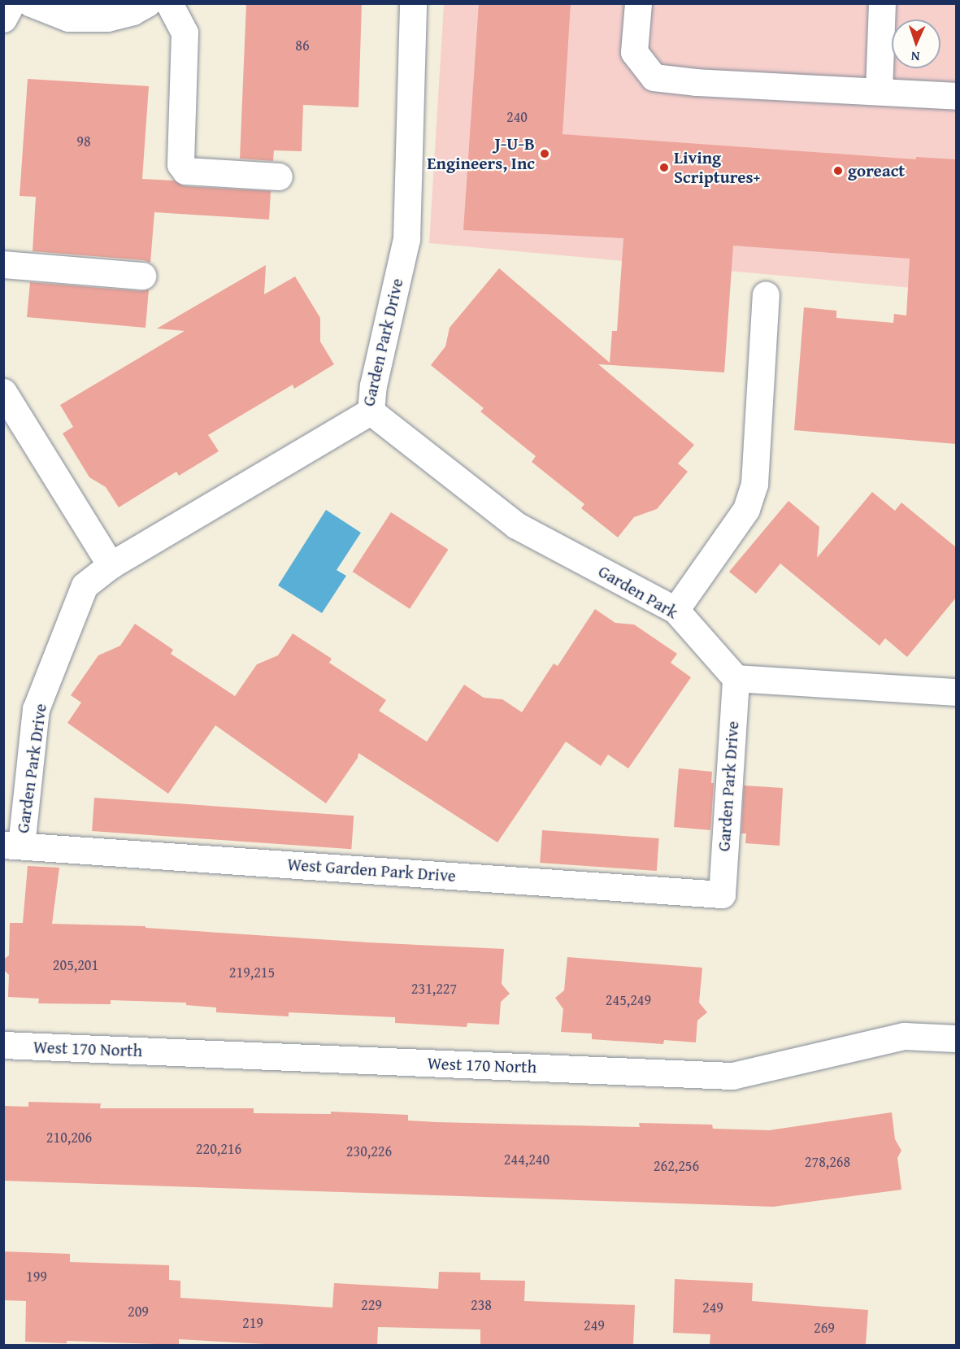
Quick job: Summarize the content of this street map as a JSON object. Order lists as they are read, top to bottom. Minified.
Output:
{"streets":{"street":["Garden Park Drive","Garden Park","West Garden Park Drive","West 170 North"]},"crossings":[["Garden Park Drive","Garden Park"],["Garden Park Drive","West Garden Park Drive"]],"places":["J-U-B Engineers, Inc","Living Scriptures+","goreact"],"house_numbers":["86","240","98","205,201","219,215","231,227","245,249","210,206","220,216","230,226","244,240","278,268","262,256","199","229","238","249","209","219","249","269"],"north":"bottom"}
